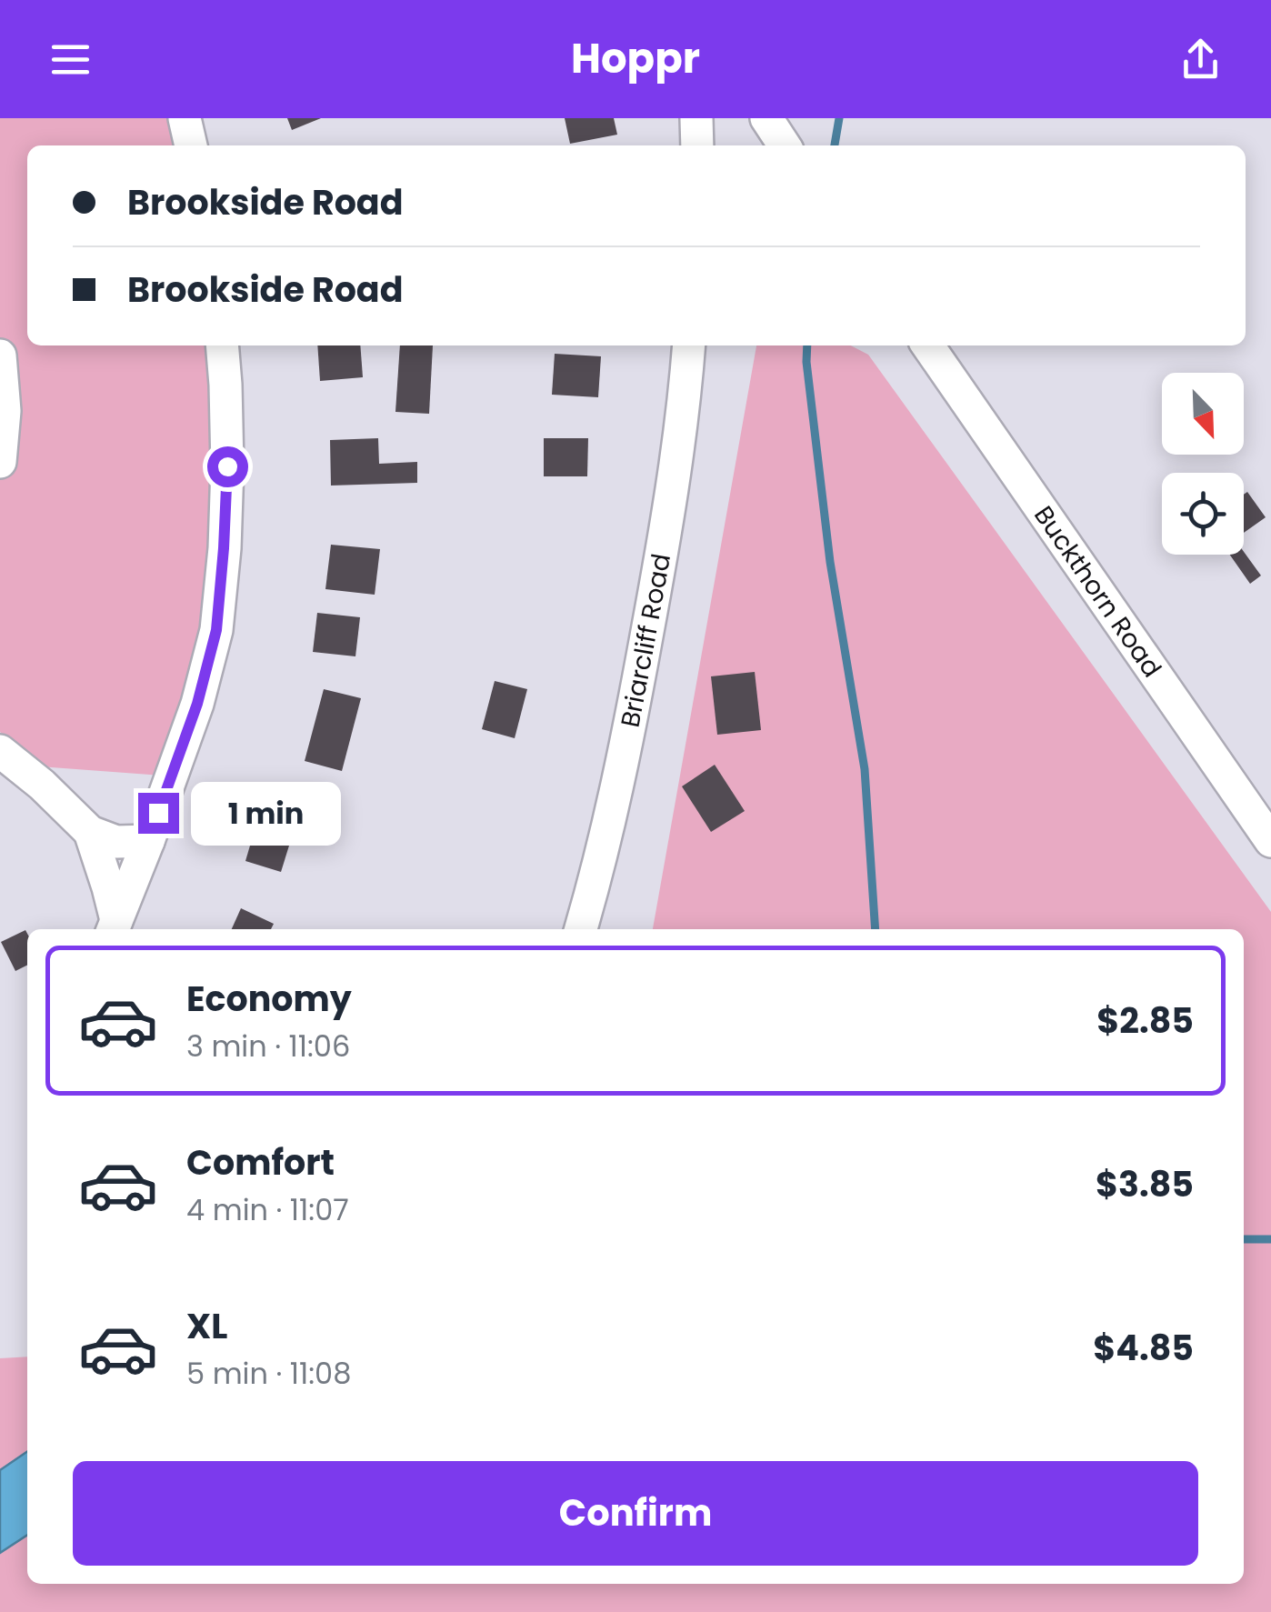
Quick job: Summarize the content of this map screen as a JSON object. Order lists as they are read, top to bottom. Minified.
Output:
{"streets":{"street":["Buckthorn Road","Briarcliff Road"]},"north":"bottom right","page":{"header":"Hoppr","banner":["Brookside Road","Brookside Road"],"bubble":"1 min","list":[{"name":"Economy","note":"3 min · 11:06","value":"$2.85"},{"name":"Comfort","note":"4 min · 11:07","value":"$3.85"},{"name":"XL","note":"5 min · 11:08","value":"$4.85"}],"buttons":"Confirm"}}
